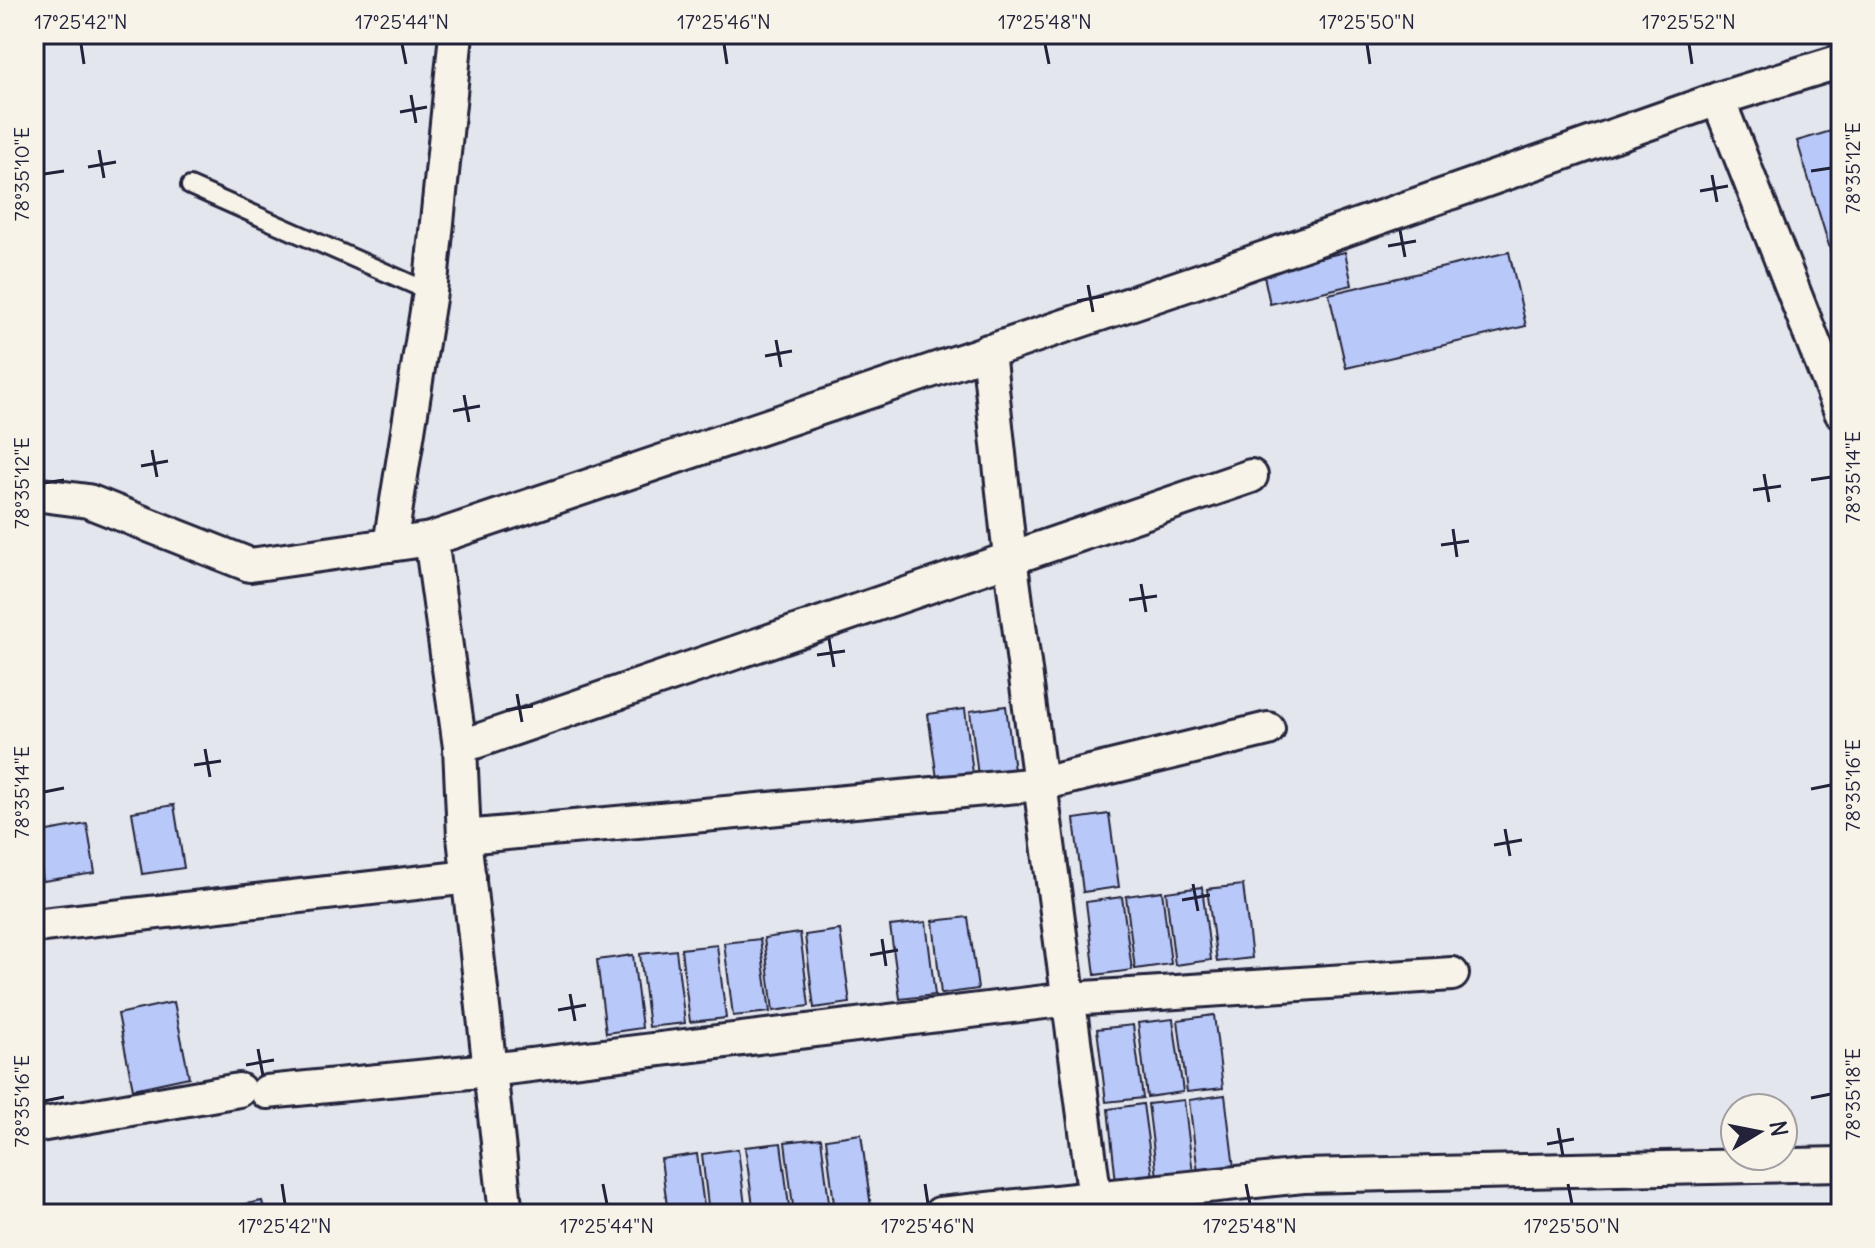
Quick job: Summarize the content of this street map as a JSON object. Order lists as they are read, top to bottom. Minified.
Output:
{"north":"right","coordinates":["17°25'42\"N","17°25'44\"N","17°25'46\"N","17°25'48\"N","17°25'50\"N","17°25'52\"N","78°35'12\"E","78°35'10\"E","78°35'14\"E","78°35'16\"E","78°35'18\"E"]}
